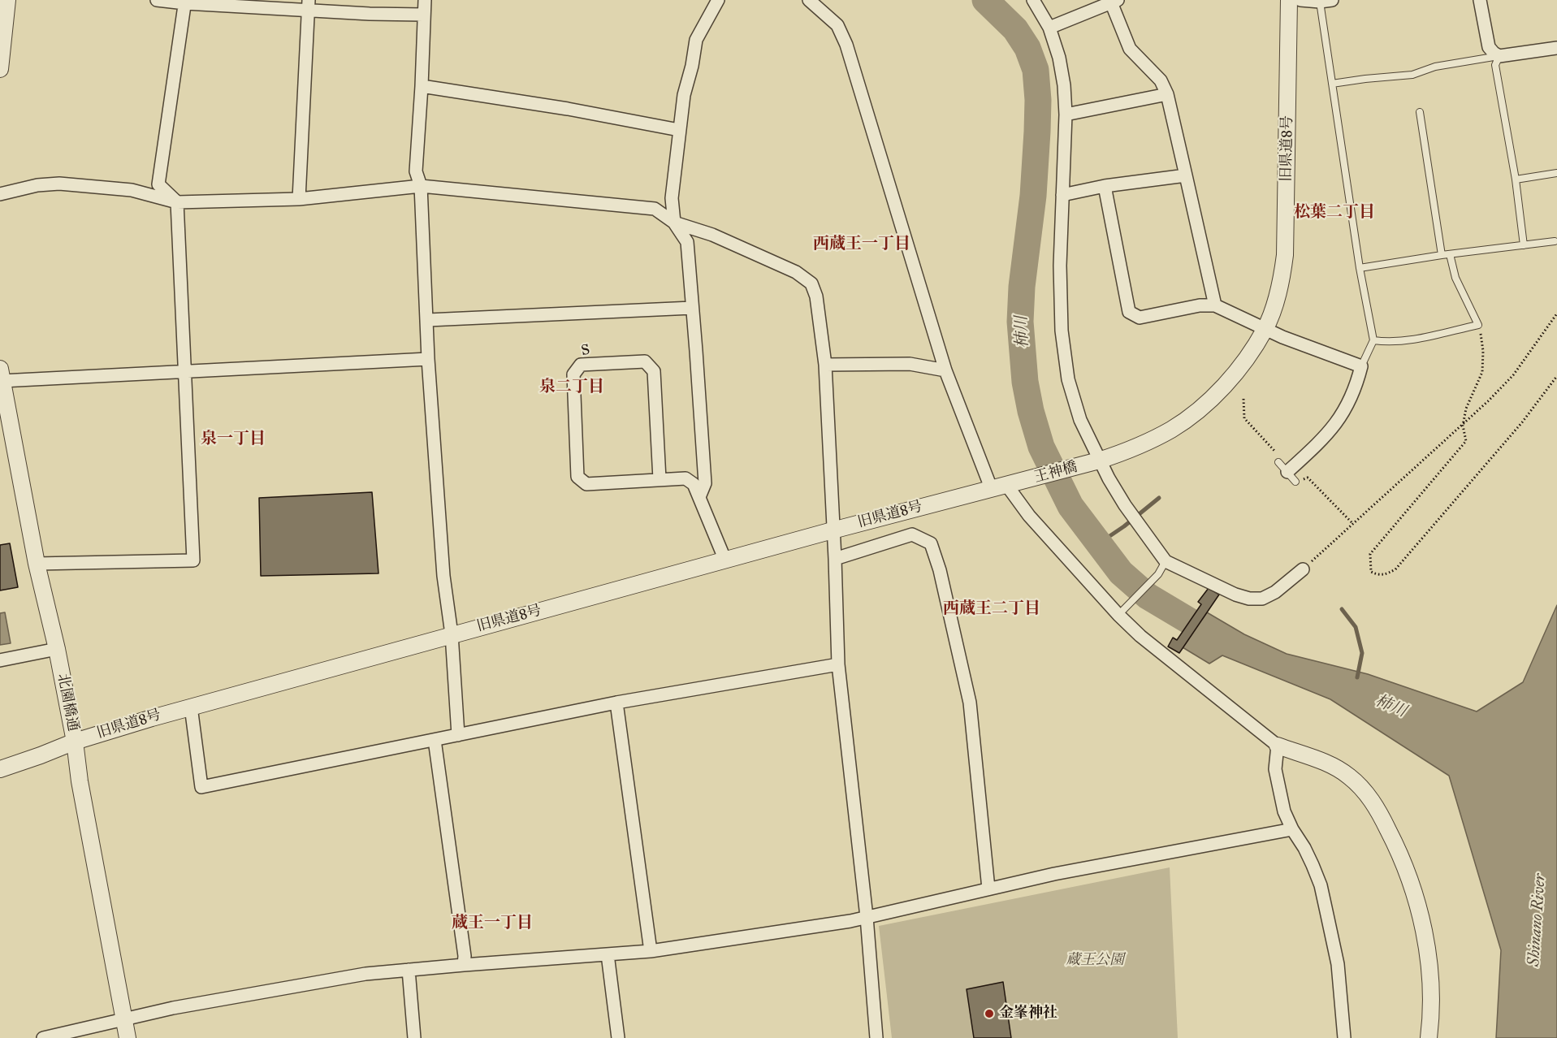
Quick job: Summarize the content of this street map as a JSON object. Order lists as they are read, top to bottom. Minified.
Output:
{"streets":{"street":["旧県道8号","S","王神橋","北園橋通"]},"crossings":[["旧県道8号","S"],["旧県道8号","王神橋"],["旧県道8号","北園橋通"]],"districts":["松葉二丁目","西蔵王一丁目","泉二丁目","泉一丁目","西蔵王二丁目","蔵王一丁目"],"water":["柿川","Shinano River"],"parks":["蔵王公園"],"places":["金峯神社"]}
